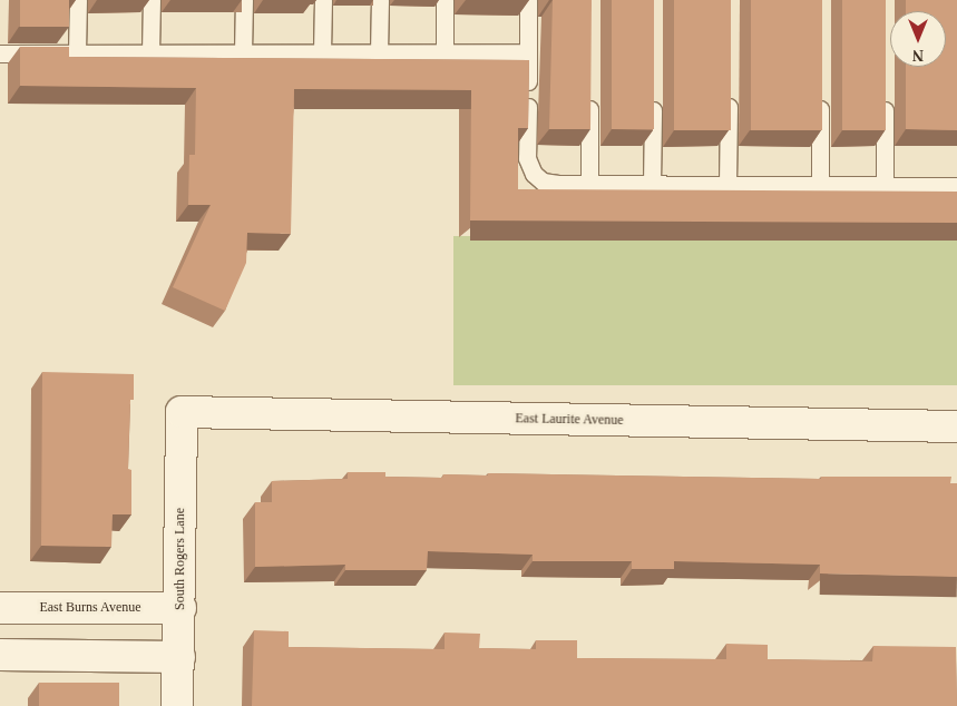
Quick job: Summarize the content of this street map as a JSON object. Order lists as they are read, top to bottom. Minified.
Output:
{"streets":{"street":["East Laurite Avenue","South Rogers Lane","East Burns Avenue"]},"crossings":[["East Laurite Avenue","South Rogers Lane"],["South Rogers Lane","East Burns Avenue"]],"north":"bottom"}
